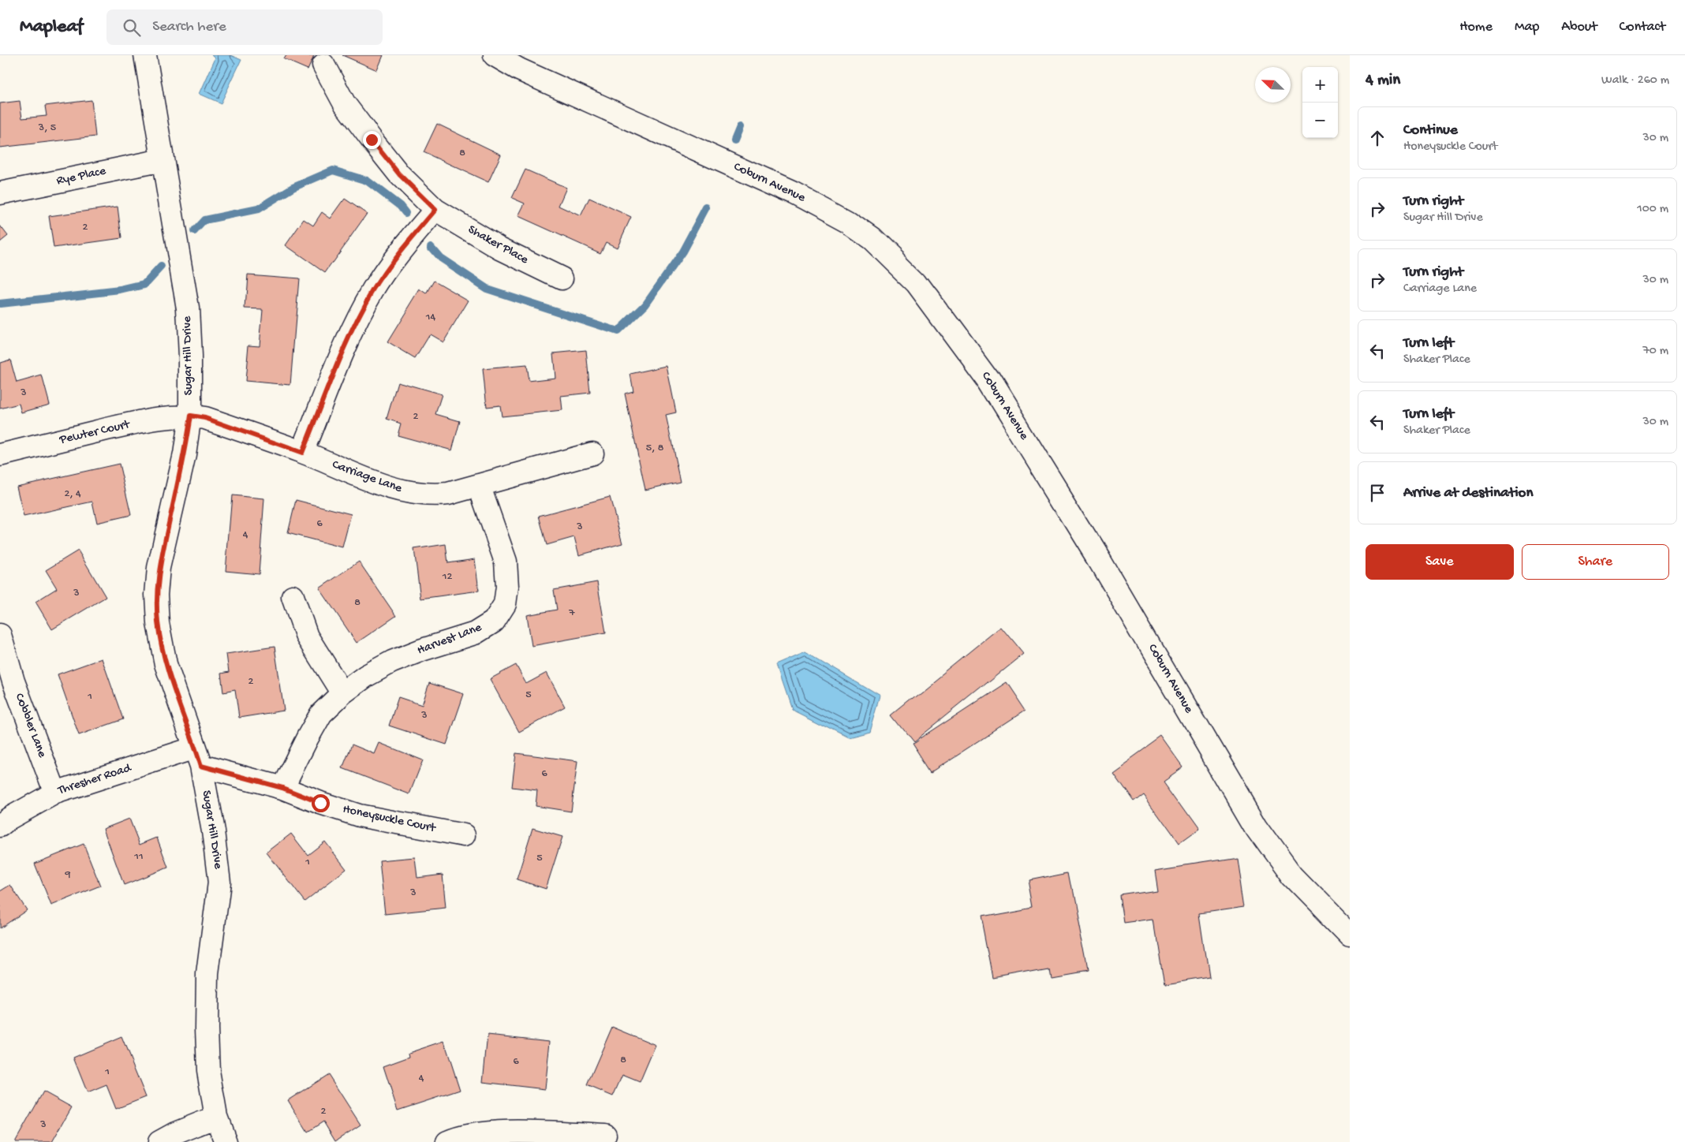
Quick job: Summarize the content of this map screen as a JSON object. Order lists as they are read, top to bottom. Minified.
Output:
{"streets":{"street":["Rye Place","Coburn Avenue","Shaker Place","Sugar Hill Drive","Pewter Court","Carriage Lane","Harvest Lane","Cobbler Lane","Thresher Road","Honeysuckle Court"]},"crossings":[["Rye Place","Sugar Hill Drive"],["Sugar Hill Drive","Pewter Court"],["Sugar Hill Drive","Carriage Lane"],["Sugar Hill Drive","Thresher Road"],["Sugar Hill Drive","Honeysuckle Court"],["Pewter Court","Carriage Lane"],["Carriage Lane","Harvest Lane"],["Harvest Lane","Honeysuckle Court"],["Cobbler Lane","Thresher Road"],["Thresher Road","Honeysuckle Court"]],"house_numbers":["3, 5","8","2","14","3","2","5, 8","2, 4","6","3","4","12","3","8","7","2","5","1","3","6","11","5","1","9","3","8","6","1","4","2","3"],"north":"top left","page":{"header":"Mapleaf","search":"Search here","nav":["Home","Map","About","Contact"],"heading":["4 min","Walk · 260 m"],"map_buttons":["+","−"],"list":[["Continue","Honeysuckle Court","30 m"],["Turn right","Sugar Hill Drive","100 m"],["Turn right","Carriage Lane","30 m"],["Turn left","Shaker Place","70 m"],["Turn left","Shaker Place","30 m"],"Arrive at destination"],"buttons":["Save","Share"]}}
